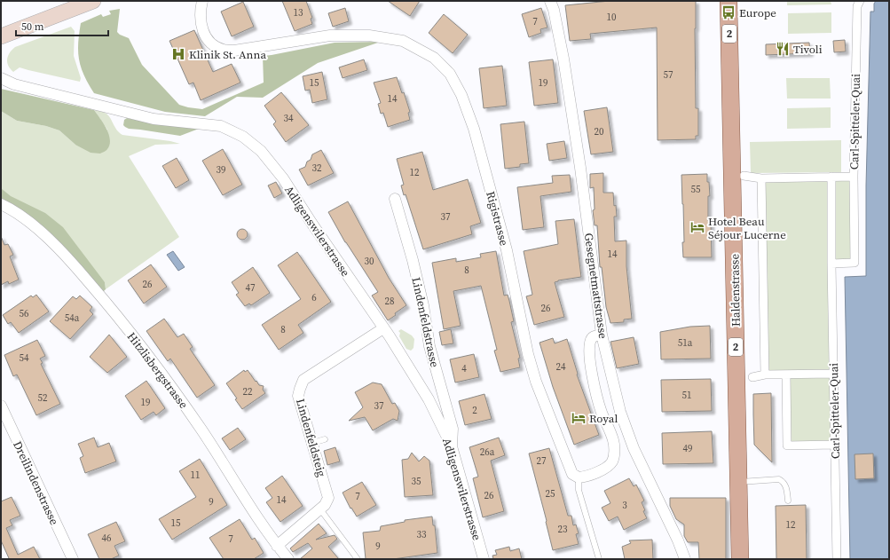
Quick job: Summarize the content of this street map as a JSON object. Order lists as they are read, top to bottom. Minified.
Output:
{"streets":{"main road":["2","Haldenstrasse"],"street":["Carl-Spitteler-Quai","Rigistrasse","Adligenswilerstrasse","Gesegnetmattstrasse","Lindenfeldstrasse","Hitzlisbergstrasse","Lindenfeldsteig","Dreilindenstrasse"]},"crossings":[["Adligenswilerstrasse","Lindenfeldstrasse"],["Adligenswilerstrasse","Lindenfeldsteig"],["Hitzlisbergstrasse","Lindenfeldsteig"]],"places":{"bus stop":["Europe"],"restaurant":["Tivoli"],"hospital":["Klinik St. Anna"],"hotel":["Hotel Beau Séjour Lucerne","Royal"]},"house_numbers":["13","10","7","57","15","19","14","34","20","32","39","12","55","37","14","30","8","26","47","6","28","26","56","54a","8","51a","54","24","4","22","51","52","19","37","2","49","26a","27","11","35","25","26","7","14","9","3","15","12","23","33","46","7","9"],"scale_bar":"50 m"}
